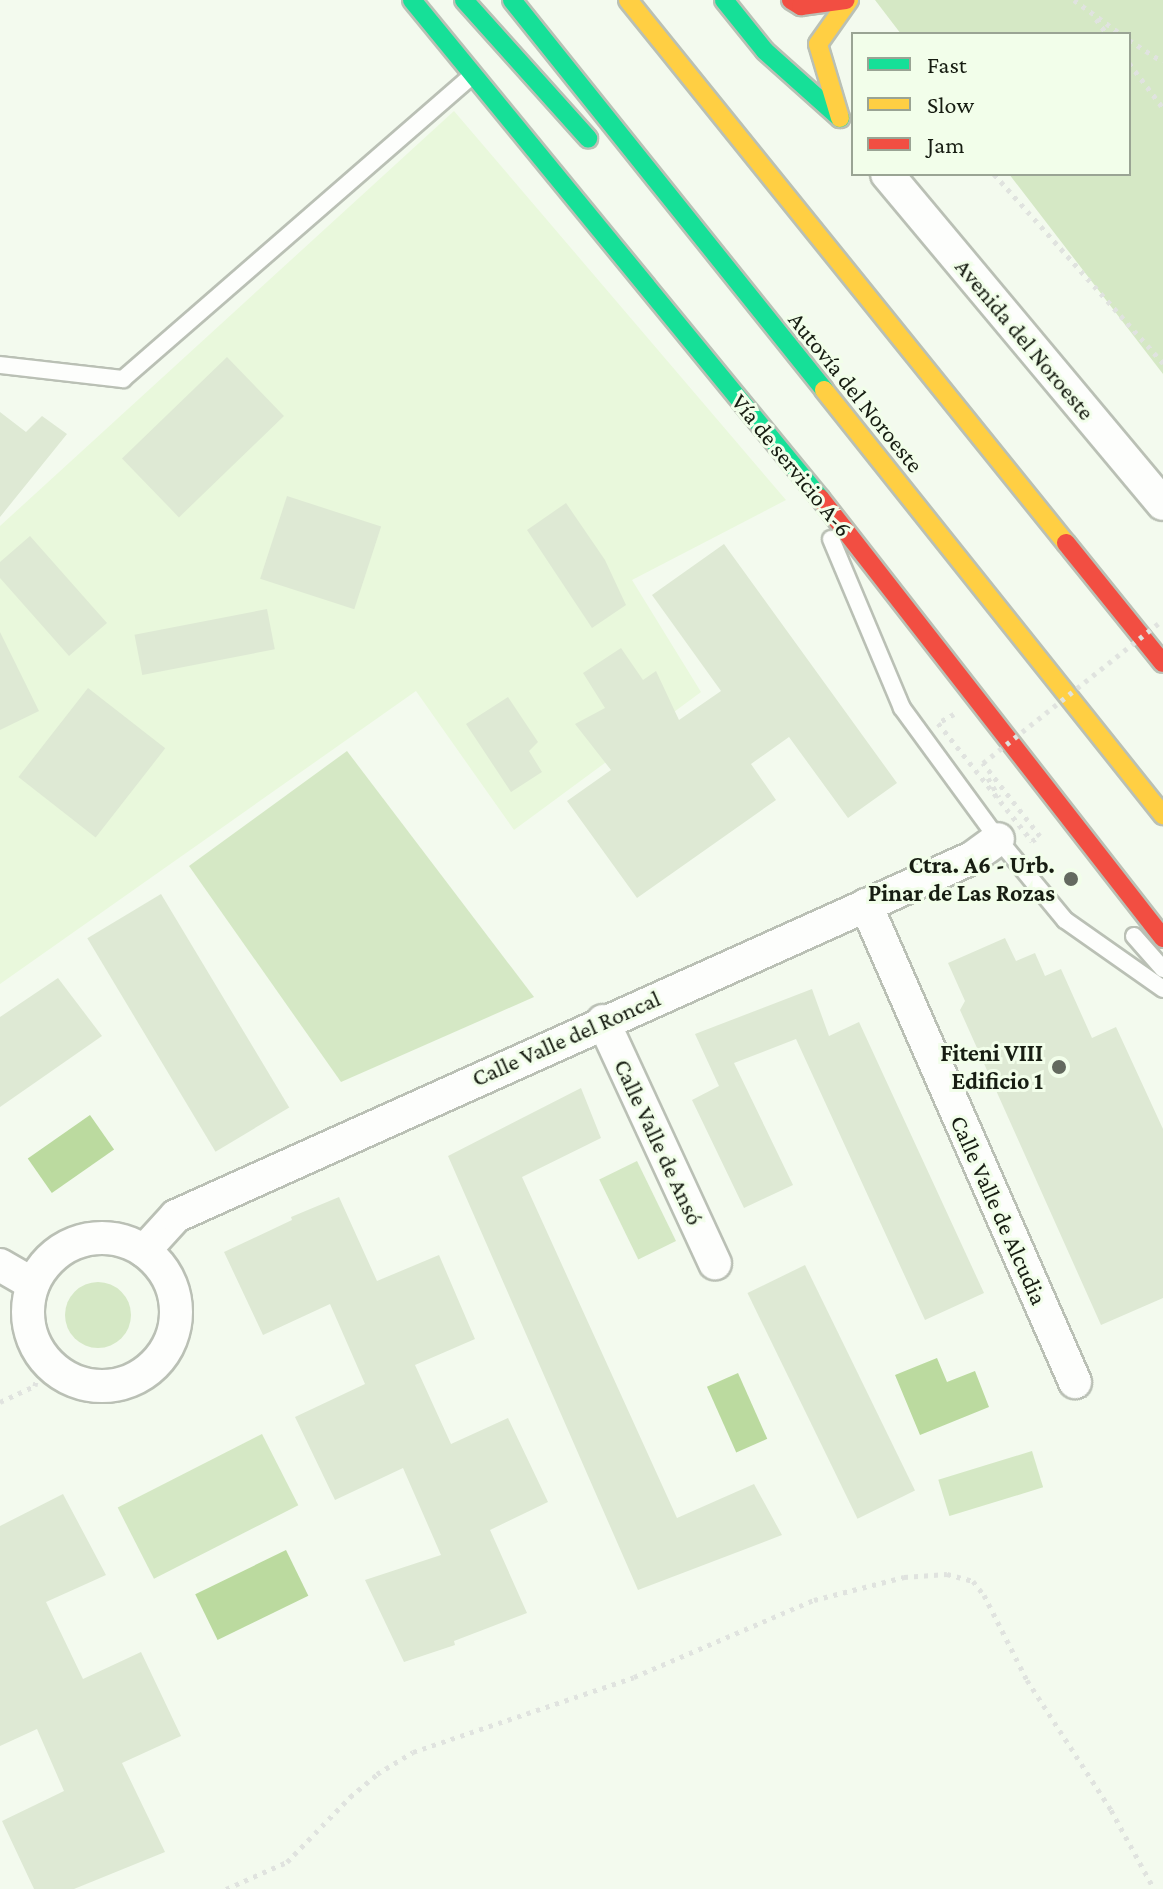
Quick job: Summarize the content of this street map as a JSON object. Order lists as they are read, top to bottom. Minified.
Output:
{"streets":{"main road":["Autovía del Noroeste","Vía de servicio A-6"],"street":["Avenida del Noroeste","Calle Valle del Roncal","Calle Valle de Ansó","Calle Valle de Alcudia"]},"crossings":[["Calle Valle del Roncal","Calle Valle de Ansó"],["Calle Valle del Roncal","Calle Valle de Alcudia"]],"places":["Ctra. A6 - Urb. Pinar de Las Rozas","Fiteni VIII Edificio 1"],"legend":["Fast","Slow","Jam"]}
